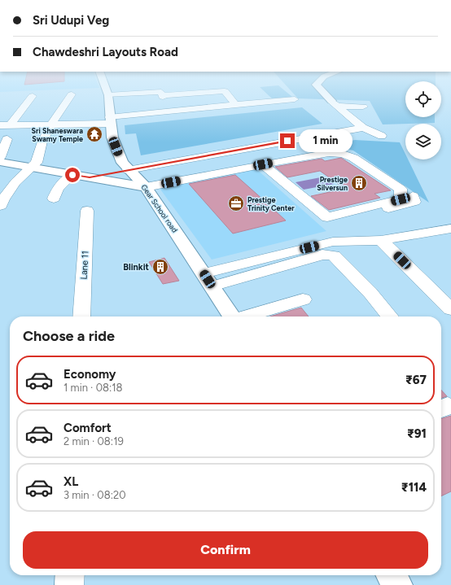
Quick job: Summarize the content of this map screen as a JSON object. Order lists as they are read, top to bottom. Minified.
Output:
{"streets":{"main road":["Gear School road"],"street":["Lane 11"]},"places":{"temple":["Sri Shaneswara Swamy Temple"],"building":["Prestige Silversun","Blinkit"],"office":["Prestige Trinity Center"]},"page":{"banner":["Sri Udupi Veg","Chawdeshri Layouts Road"],"bubble":"1 min","heading":"Choose a ride","list":[{"name":"Economy","note":"1 min · 08:18","value":"₹67"},{"name":"Comfort","note":"2 min · 08:19","value":"₹91"},{"name":"XL","note":"3 min · 08:20","value":"₹114"}],"buttons":"Confirm"}}
